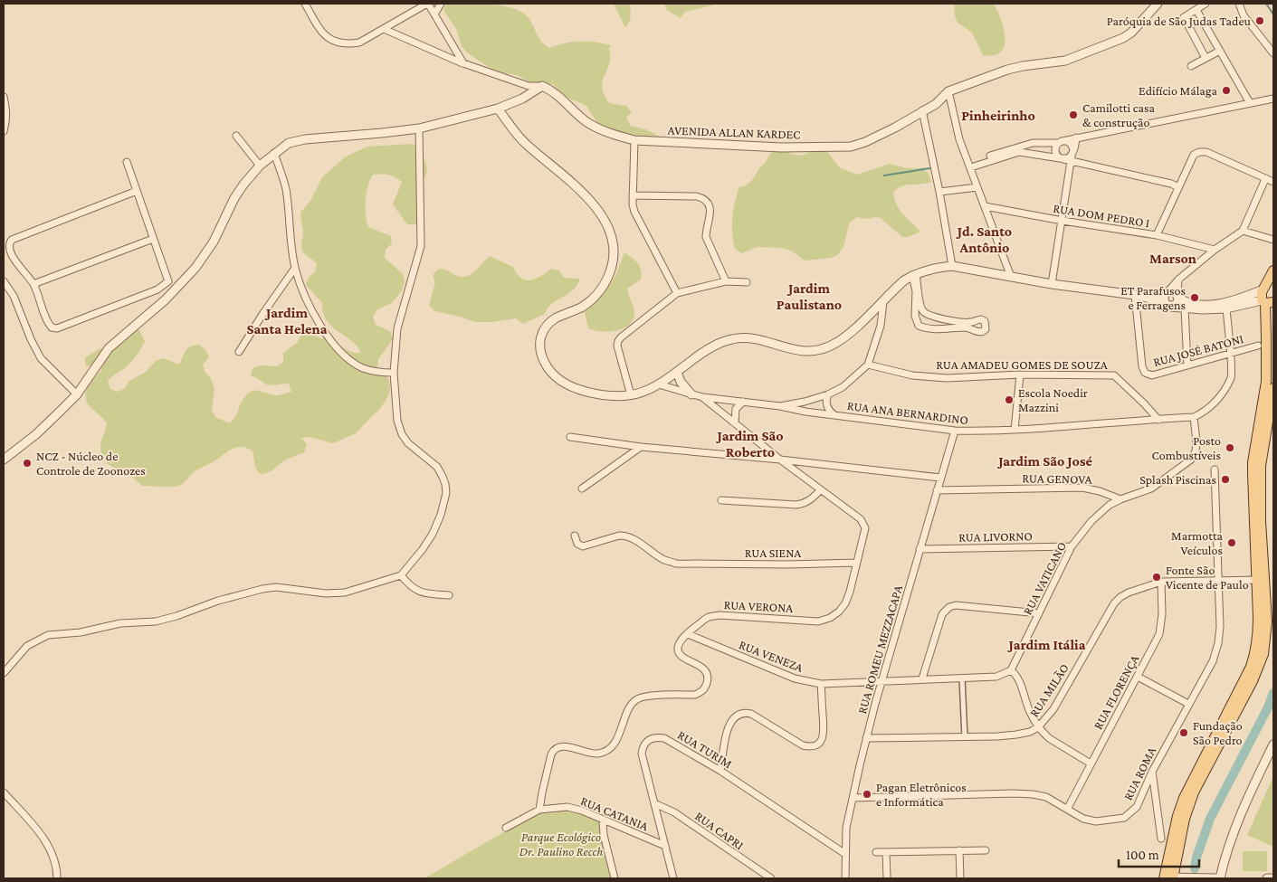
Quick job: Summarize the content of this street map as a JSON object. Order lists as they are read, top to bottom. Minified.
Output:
{"streets":{"street":["AVENIDA ALLAN KARDEC","RUA DOM PEDRO I","RUA JOSÉ BATONI","RUA AMADEU GOMES DE SOUZA","RUA ANA BERNARDINO","RUA GENOVA","RUA LIVORNO","RUA SIENA","RUA VATICANO","RUA VERONA","RUA ROMEU MEZZACAPA","RUA VENEZA","RUA MILÃO","RUA FLORENÇA","RUA TURIM","RUA ROMA","RUA CATANIA","RUA CAPRI"]},"crossings":[["RUA AMADEU GOMES DE SOUZA","RUA ANA BERNARDINO"],["RUA ANA BERNARDINO","RUA VATICANO"],["RUA ANA BERNARDINO","RUA ROMEU MEZZACAPA"],["RUA GENOVA","RUA VATICANO"],["RUA GENOVA","RUA ROMEU MEZZACAPA"],["RUA LIVORNO","RUA VATICANO"],["RUA LIVORNO","RUA ROMEU MEZZACAPA"],["RUA SIENA","RUA VERONA"],["RUA VATICANO","RUA VENEZA"],["RUA VERONA","RUA VENEZA"],["RUA VERONA","RUA CATANIA"],["RUA ROMEU MEZZACAPA","RUA VENEZA"],["RUA ROMEU MEZZACAPA","RUA MILÃO"],["RUA ROMEU MEZZACAPA","RUA TURIM"],["RUA ROMEU MEZZACAPA","RUA ROMA"],["RUA MILÃO","RUA FLORENÇA"],["RUA MILÃO","RUA ROMA"],["RUA FLORENÇA","RUA ROMA"],["RUA TURIM","RUA CATANIA"],["RUA TURIM","RUA CAPRI"]],"districts":["Pinheirinho","Jd. Santo Antônio","Marson","Jardim Paulistano","Jardim Santa Helena","Jardim São Roberto","Jardim São José","Jardim Itália"],"parks":["Parque Ecológico Dr. Paulino Recch"],"places":["Paróquia de São Judas Tadeu","Edifício Málaga","Camilotti casa & construção","ET Parafusos e Ferragens","Escola Noedir Mazzini","Posto Combustíveis","NCZ - Núcleo de Controle de Zoonozes","Splash Piscinas","Marmotta Veículos","Fonte São Vicente de Paulo","Fundação São Pedro","Pagan Eletrônicos e Informática"],"scale_bar":"100 m"}
